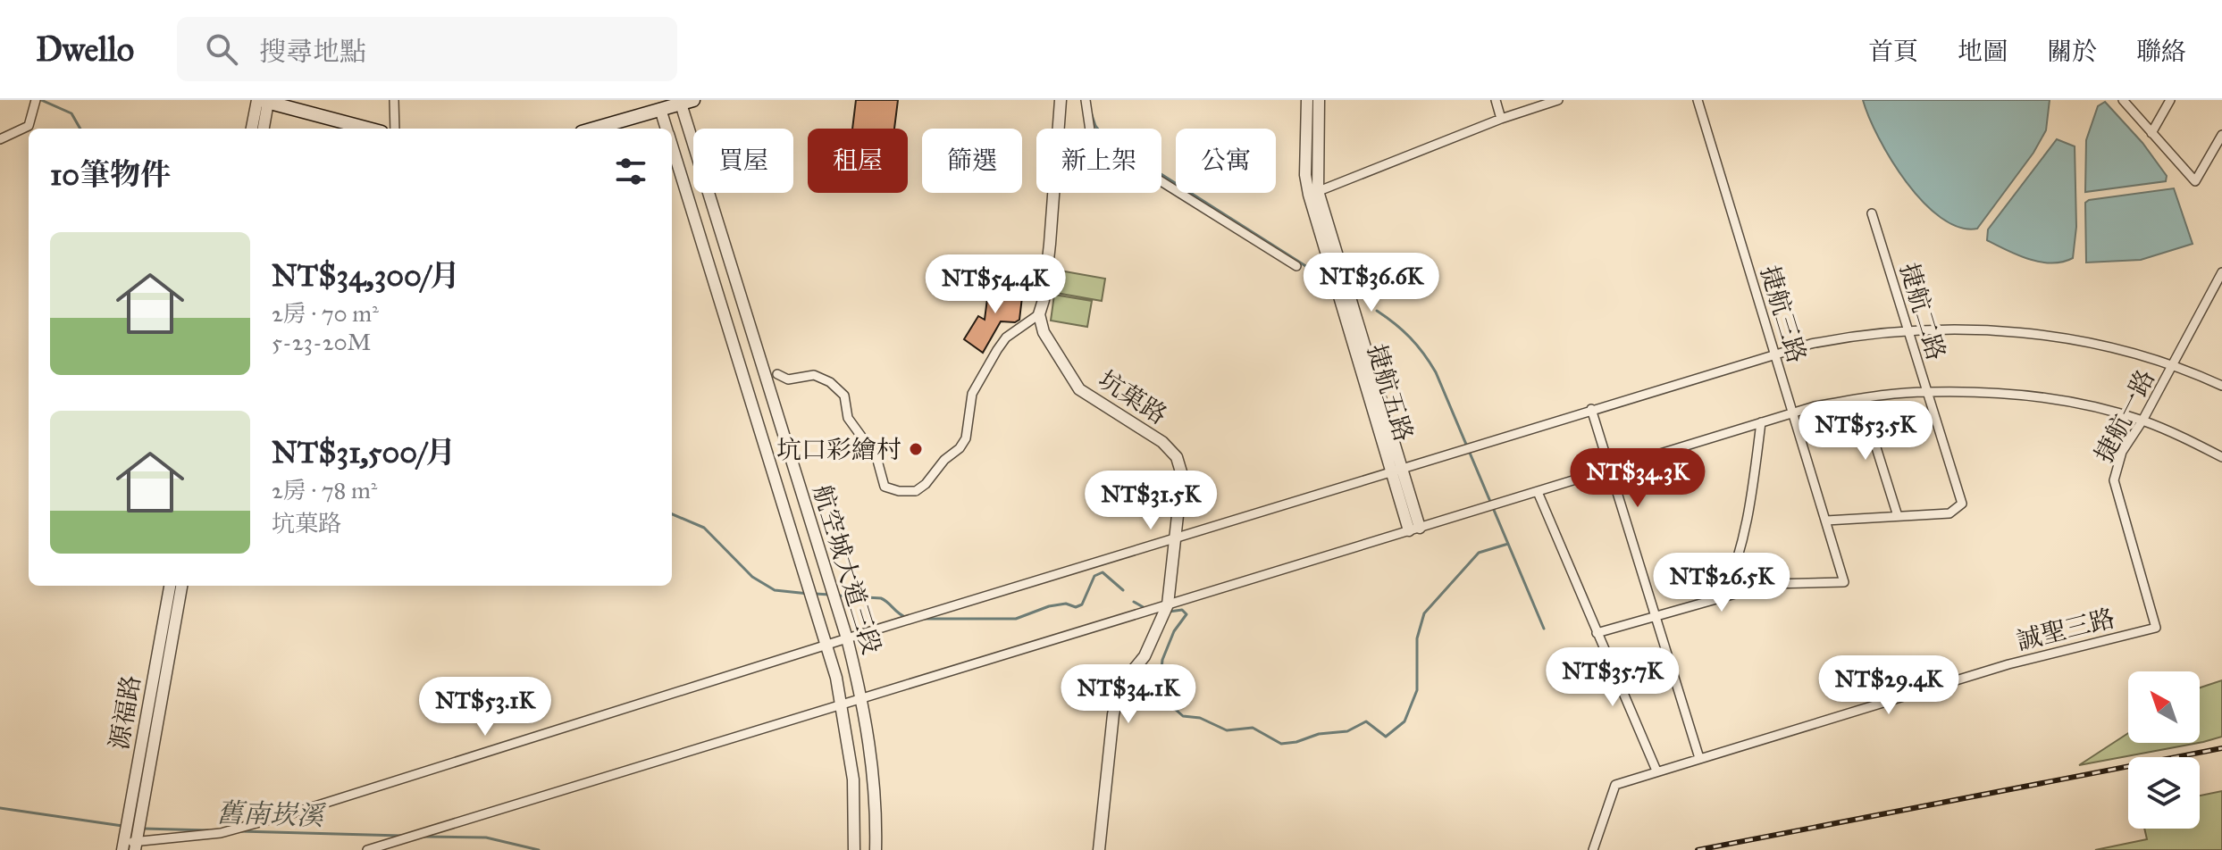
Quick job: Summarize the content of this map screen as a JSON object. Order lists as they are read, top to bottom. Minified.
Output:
{"streets":{"street":["捷航二路","捷航三路","捷航五路","坑菓路","捷航一路","航空城大道三段","誠聖三路","源福路"]},"crossings":[["捷航一路","誠聖三路"]],"water":["舊南崁溪"],"places":["坑口彩繪村"],"north":"top left","page":{"header":"Dwello","search":"搜尋地點","nav":["首頁","地圖","關於","聯絡"],"chip":["買屋","租屋","篩選","新上架","公寓"],"heading":"10筆物件","list":[{"name":"NT$34,300/月","note":"2房 · 70 m² · 5-23-20M"},{"name":"NT$31,500/月","note":"2房 · 78 m² · 坑菓路"}],"price":["NT$36.6K","NT$54.4K","NT$53.5K","NT$34.3K","NT$31.5K","NT$26.5K","NT$35.7K","NT$29.4K","NT$34.1K","NT$53.1K"]}}
